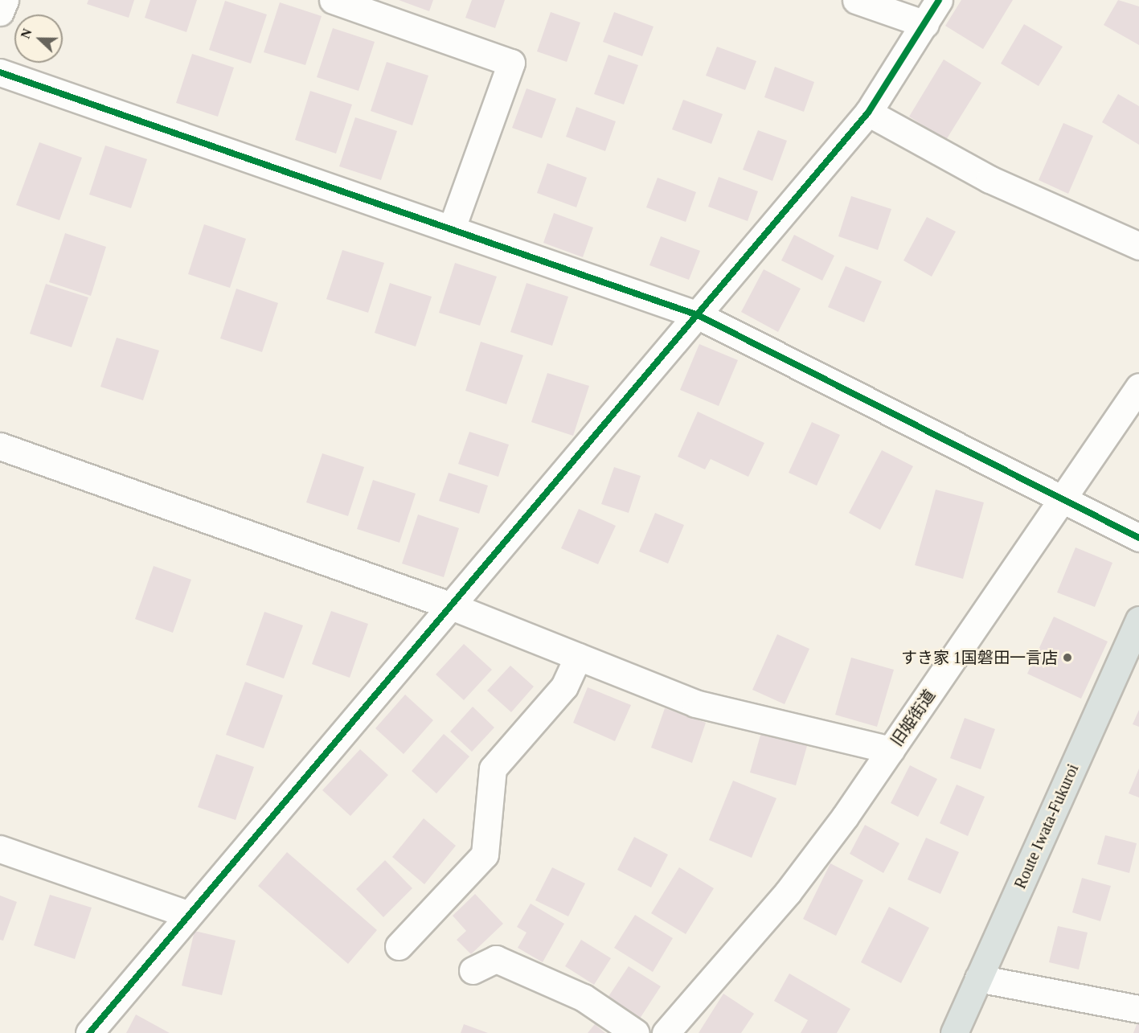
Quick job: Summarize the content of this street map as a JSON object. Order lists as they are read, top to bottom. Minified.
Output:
{"streets":{"main road":["Route Iwata-Fukuroi"],"street":["旧姫街道"]},"places":["すき家 1国磐田一言店"],"north":"left"}
